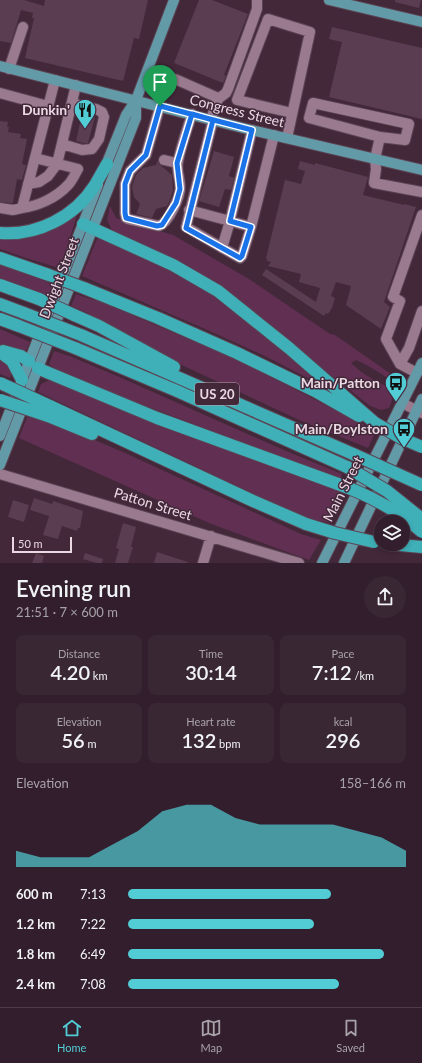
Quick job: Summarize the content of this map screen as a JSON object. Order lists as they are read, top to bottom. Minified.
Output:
{"streets":{"highway":["US 20"],"main road":["Congress Street","Dwight Street","Main Street"],"street":["Patton Street"]},"crossings":[["Congress Street","Dwight Street"]],"places":{"restaurant":["Dunkin'"],"bus stop":["Main/Patton","Main/Boylston"]},"scale_bar":"50 m","page":{"scale":"50 m","heading":["Evening run","21:51 · 7 × 600 m"],"stats":[["Distance","4.20 km"],["Time","30:14"],["Pace","7:12 /km"],["Elevation","56 m"],["Heart rate","132 bpm"],["kcal","296"]],"chart":["Elevation","158–166 m"],"list":[{"name":"600 m","note":"7:13"},{"name":"1.2 km","note":"7:22"},{"name":"1.8 km","note":"6:49"},{"name":"2.4 km","note":"7:08"}],"tabs":["Home","Map","Saved"]}}
